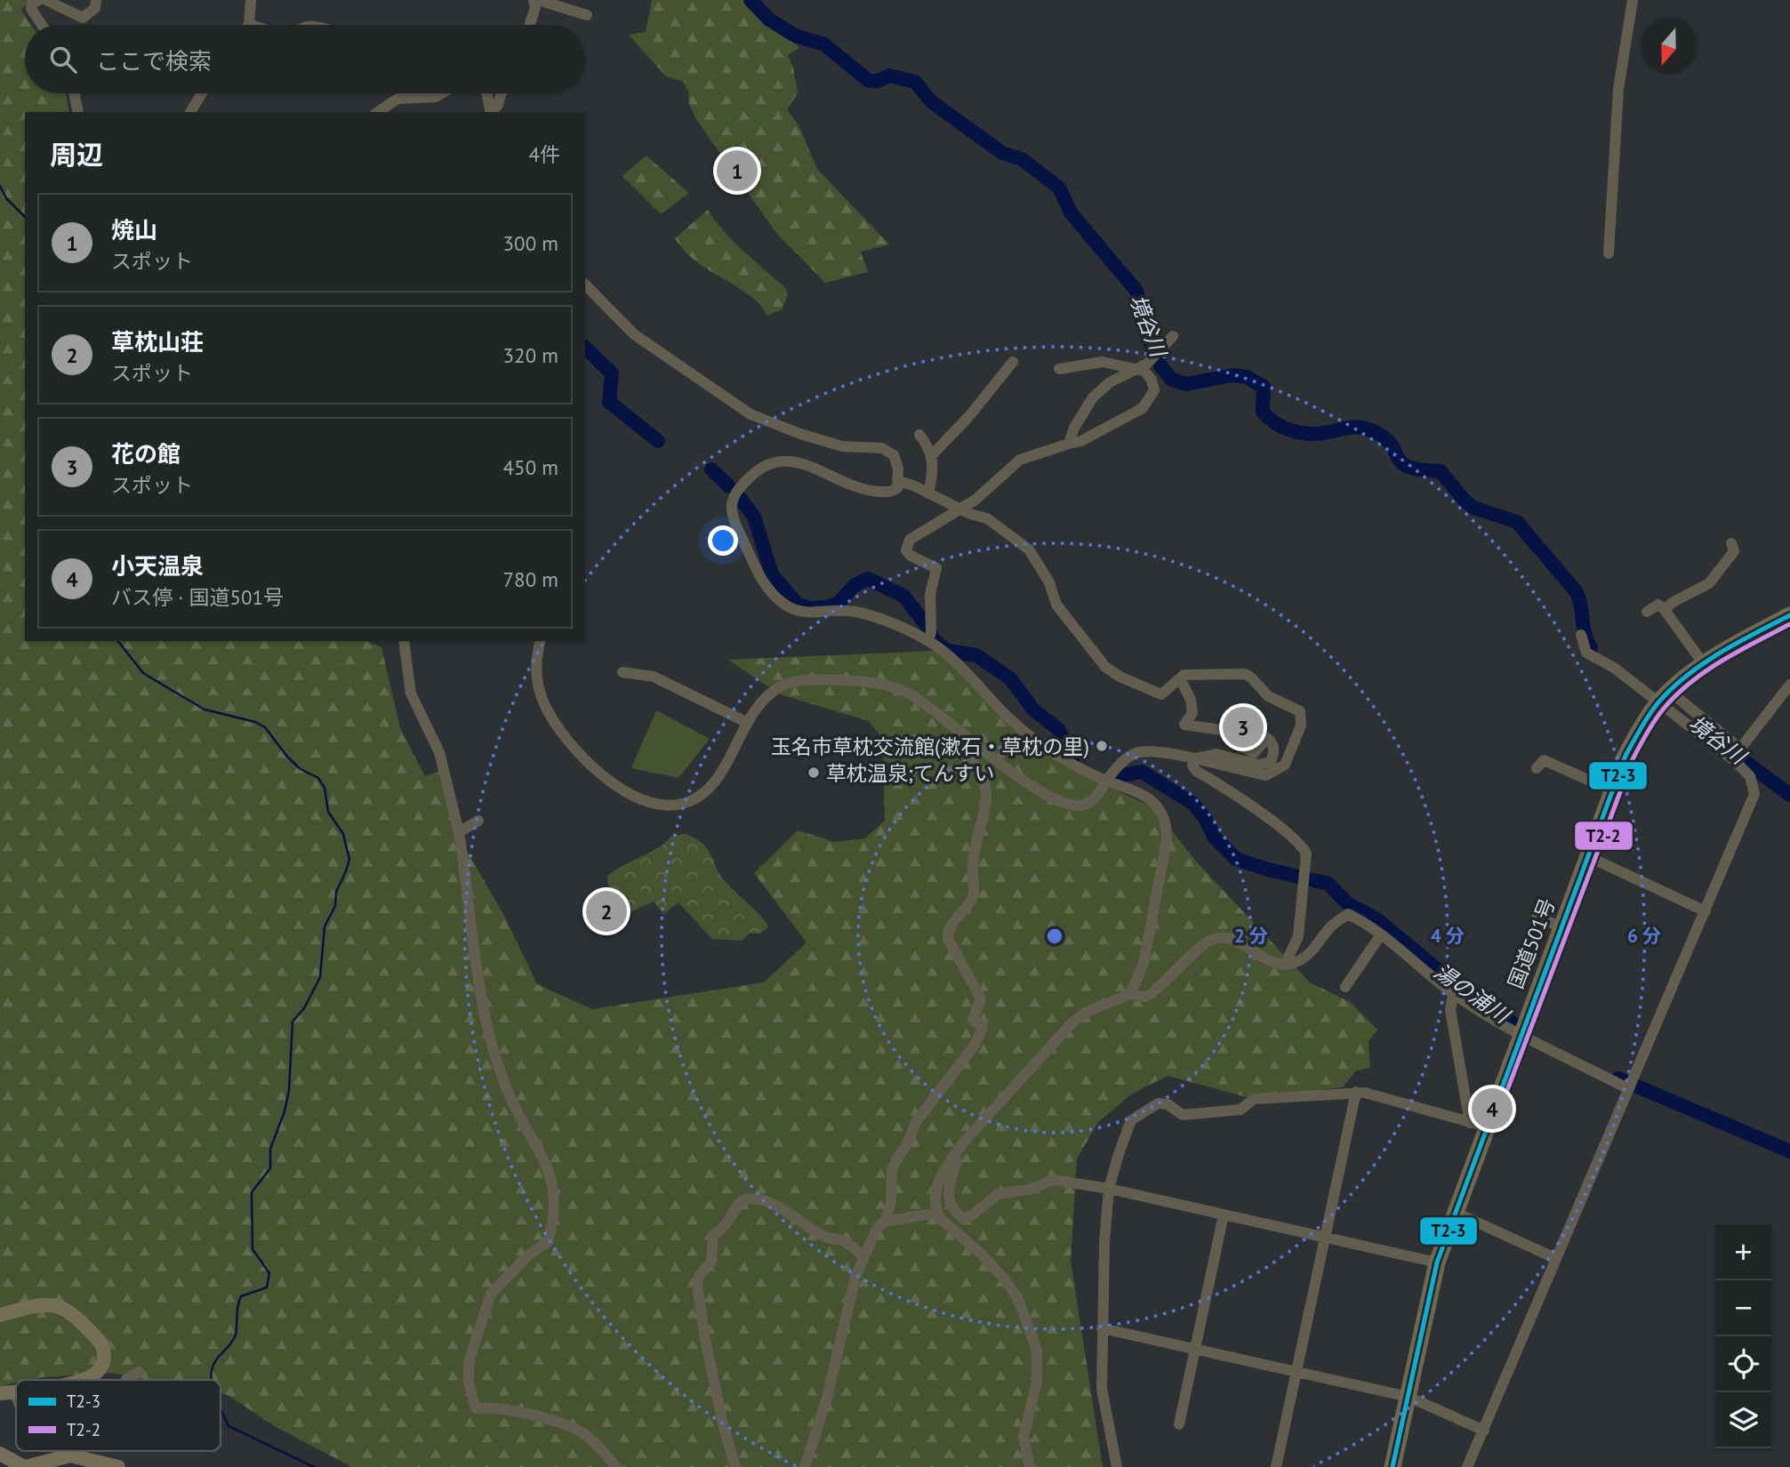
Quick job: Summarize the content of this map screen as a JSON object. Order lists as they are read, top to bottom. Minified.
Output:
{"streets":{"highway":["国道501号"]},"water":["境谷川","湯の浦川"],"places":["玉名市草枕交流館(漱石・草枕の里)","草枕温泉;てんすい"],"lines":["transit line T2-3","transit line T2-2"],"legend":["T2-3","T2-2"],"north":"bottom","page":{"search":"ここで検索","heading":["周辺","4件"],"pins":["1","3","2","4"],"list":[{"mark":"1","name":"焼山","note":"スポット","value":"300 m"},{"mark":"2","name":"草枕山荘","note":"スポット","value":"320 m"},{"mark":"3","name":"花の館","note":"スポット","value":"450 m"},{"mark":"4","name":"小天温泉","note":"バス停 · 国道501号","value":"780 m"}],"map_buttons":["+","−"]},"rings":["2 分","4 分","6 分"]}
